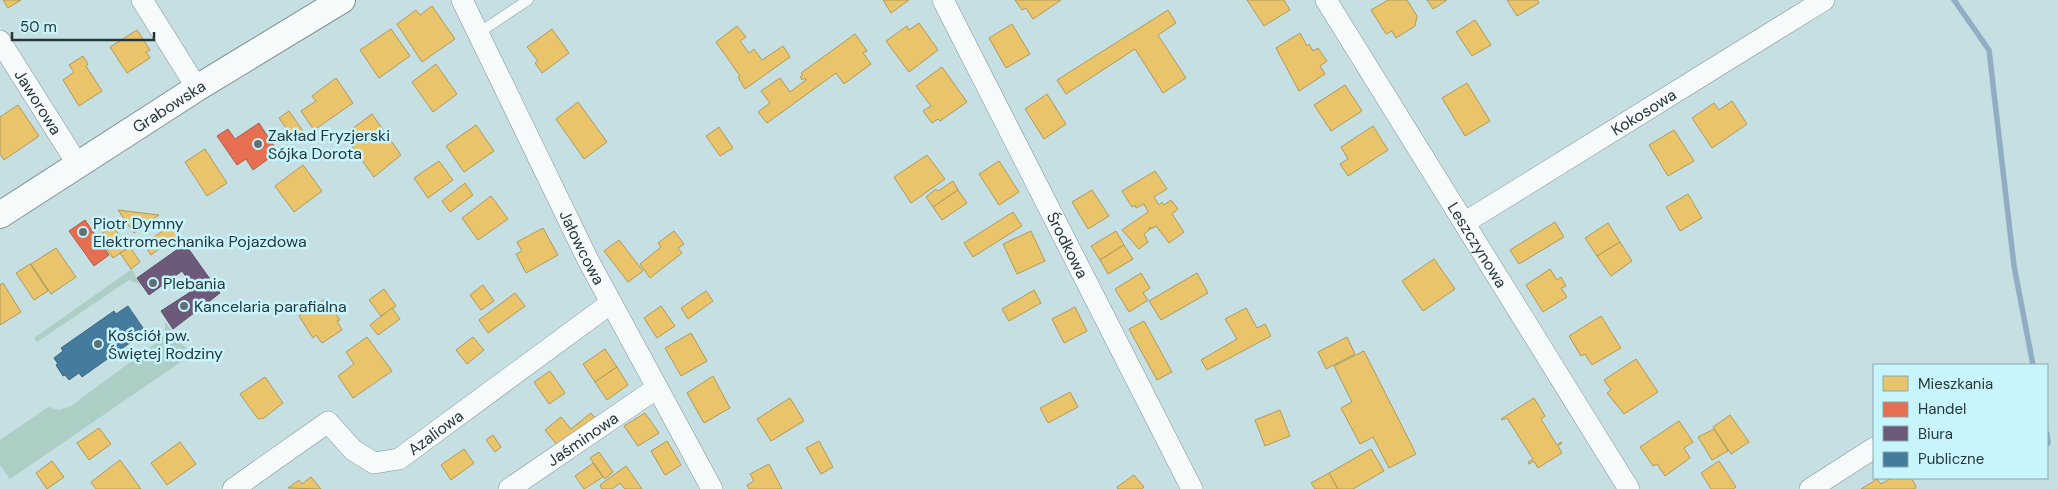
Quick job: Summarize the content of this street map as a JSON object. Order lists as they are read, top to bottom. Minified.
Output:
{"streets":{"street":["Jaworowa","Grabowska","Kokosowa","Środkowa","Leszczynowa","Jałowcowa","Azaliowa","Jaśminowa"]},"crossings":[["Jaworowa","Grabowska"],["Kokosowa","Leszczynowa"],["Jałowcowa","Azaliowa"],["Jałowcowa","Jaśminowa"]],"places":["Zakład Fryzjerski Sójka Dorota","Piotr Dymny Elektromechanika Pojazdowa","Plebania","Kancelaria parafialna","Kościół pw. Świętej Rodziny"],"legend":["Mieszkania","Handel","Biura","Publiczne"],"scale_bar":"50 m"}
